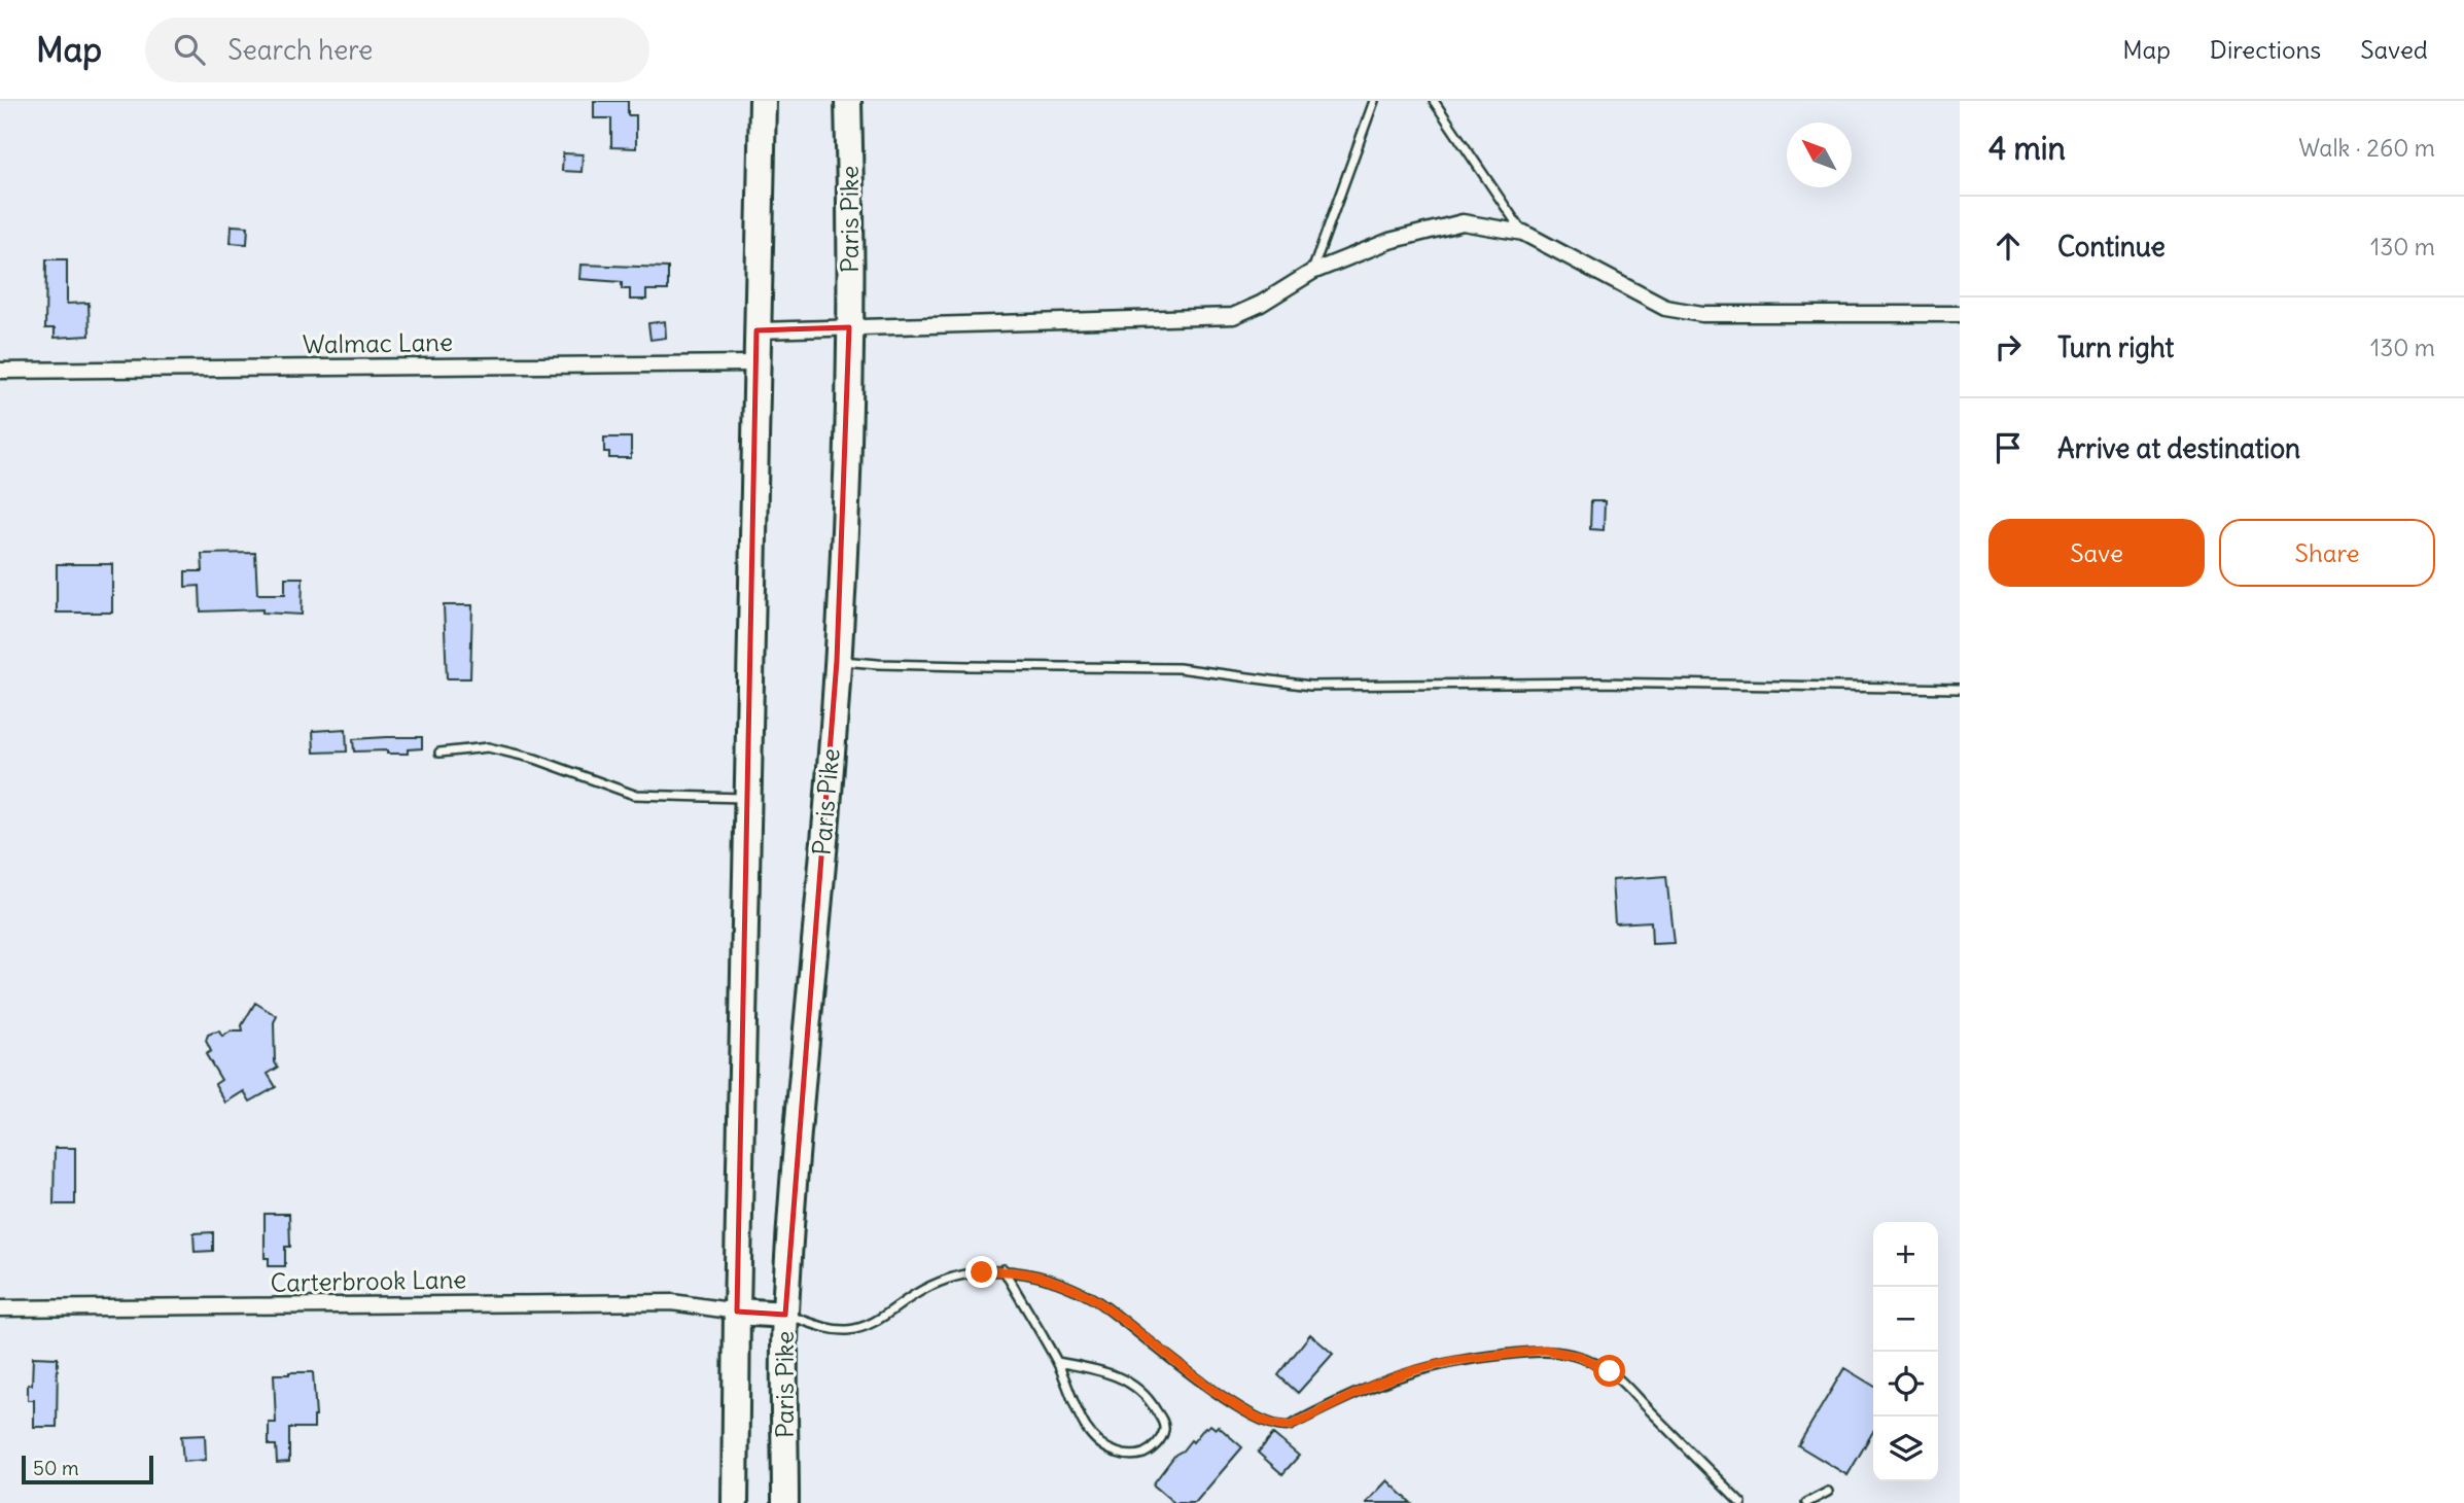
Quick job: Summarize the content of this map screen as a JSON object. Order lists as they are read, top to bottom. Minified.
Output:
{"streets":{"highway":["Paris Pike"],"street":["Walmac Lane","Carterbrook Lane"]},"crossings":[["Paris Pike","Walmac Lane"],["Paris Pike","Carterbrook Lane"]],"scale_bar":"50 m","north":"top left","page":{"header":"Map","search":"Search here","nav":["Map","Directions","Saved"],"heading":["4 min","Walk · 260 m"],"list":[["Continue","130 m"],["Turn right","130 m"],"Arrive at destination"],"buttons":["Save","Share"],"map_buttons":["+","−"],"scale":"50 m"}}
